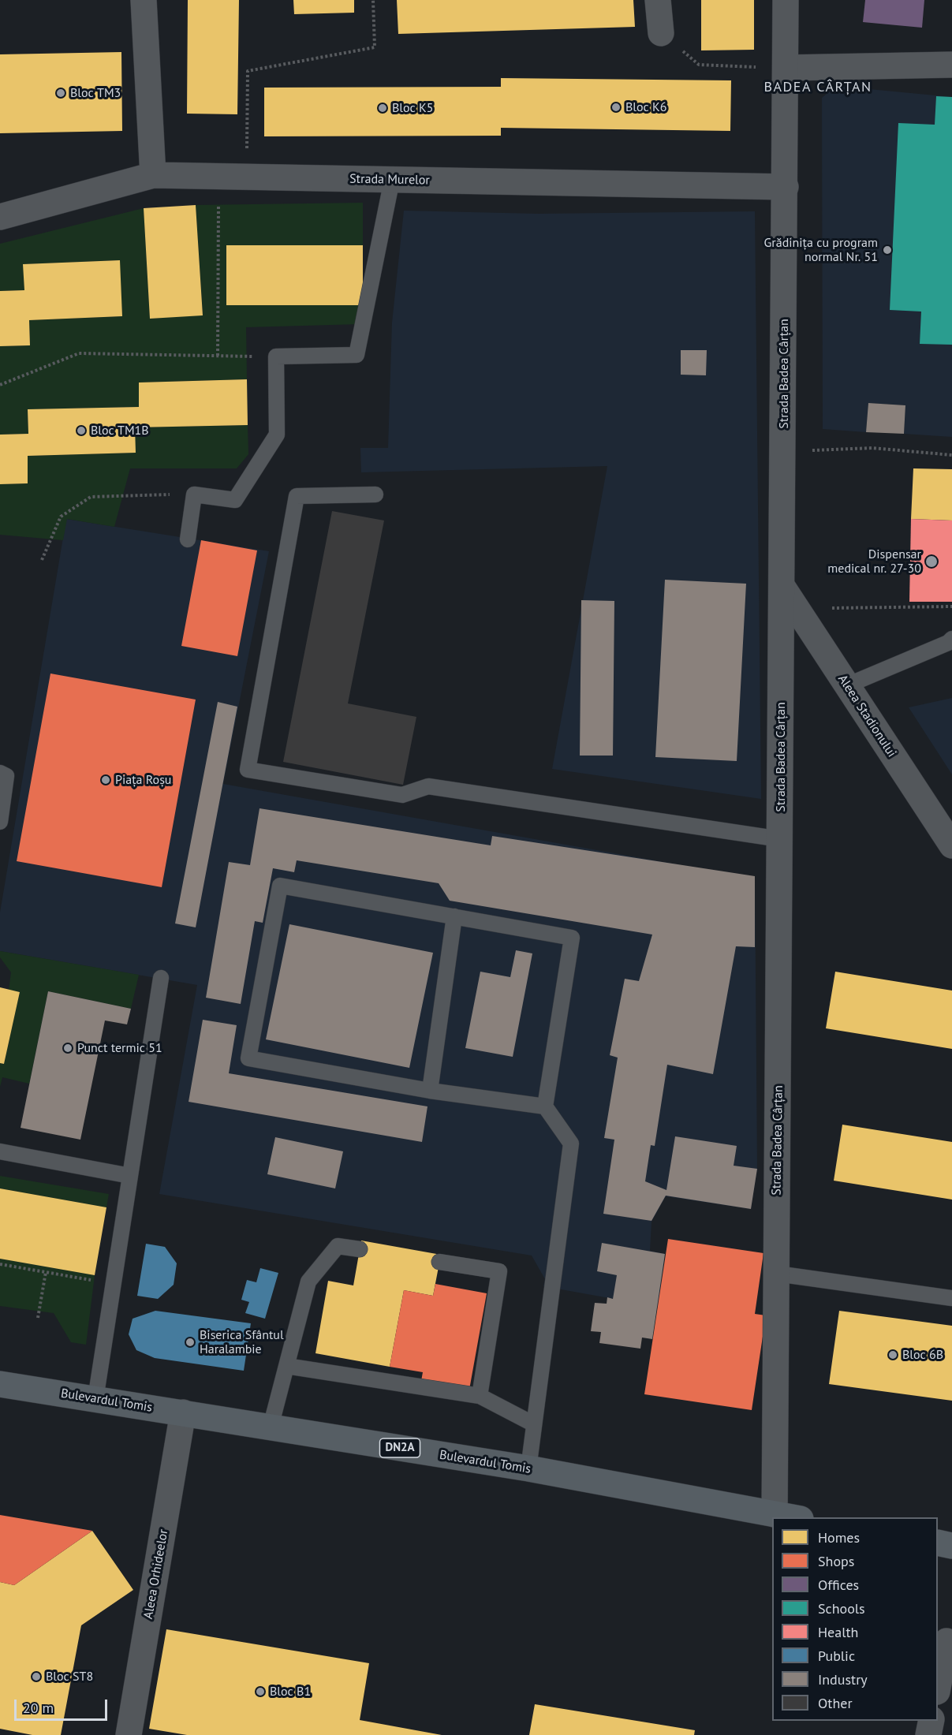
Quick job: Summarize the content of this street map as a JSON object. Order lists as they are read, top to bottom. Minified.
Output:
{"streets":{"main road":["Bulevardul Tomis","DN2A"],"street":["Strada Murelor","Strada Badea Cârțan","Aleea Stadionului","Aleea Orhideelor"]},"crossings":[["Strada Murelor","Strada Badea Cârțan"],["Strada Badea Cârțan","Aleea Stadionului"],["Strada Badea Cârțan","Bulevardul Tomis"],["Bulevardul Tomis","Aleea Orhideelor"]],"districts":["BADEA CÂRȚAN"],"places":["Bloc TM3","Bloc K6","Bloc K5","Grădinița cu program normal Nr. 51","Bloc TM1B","Dispensar medical nr. 27-30","Piața Roșu","Punct termic 51","Biserica Sfântul Haralambie","Bloc 6B","Bloc ST8","Bloc B1"],"legend":["Homes","Shops","Offices","Schools","Health","Public","Industry","Other"],"scale_bar":"20 m"}
